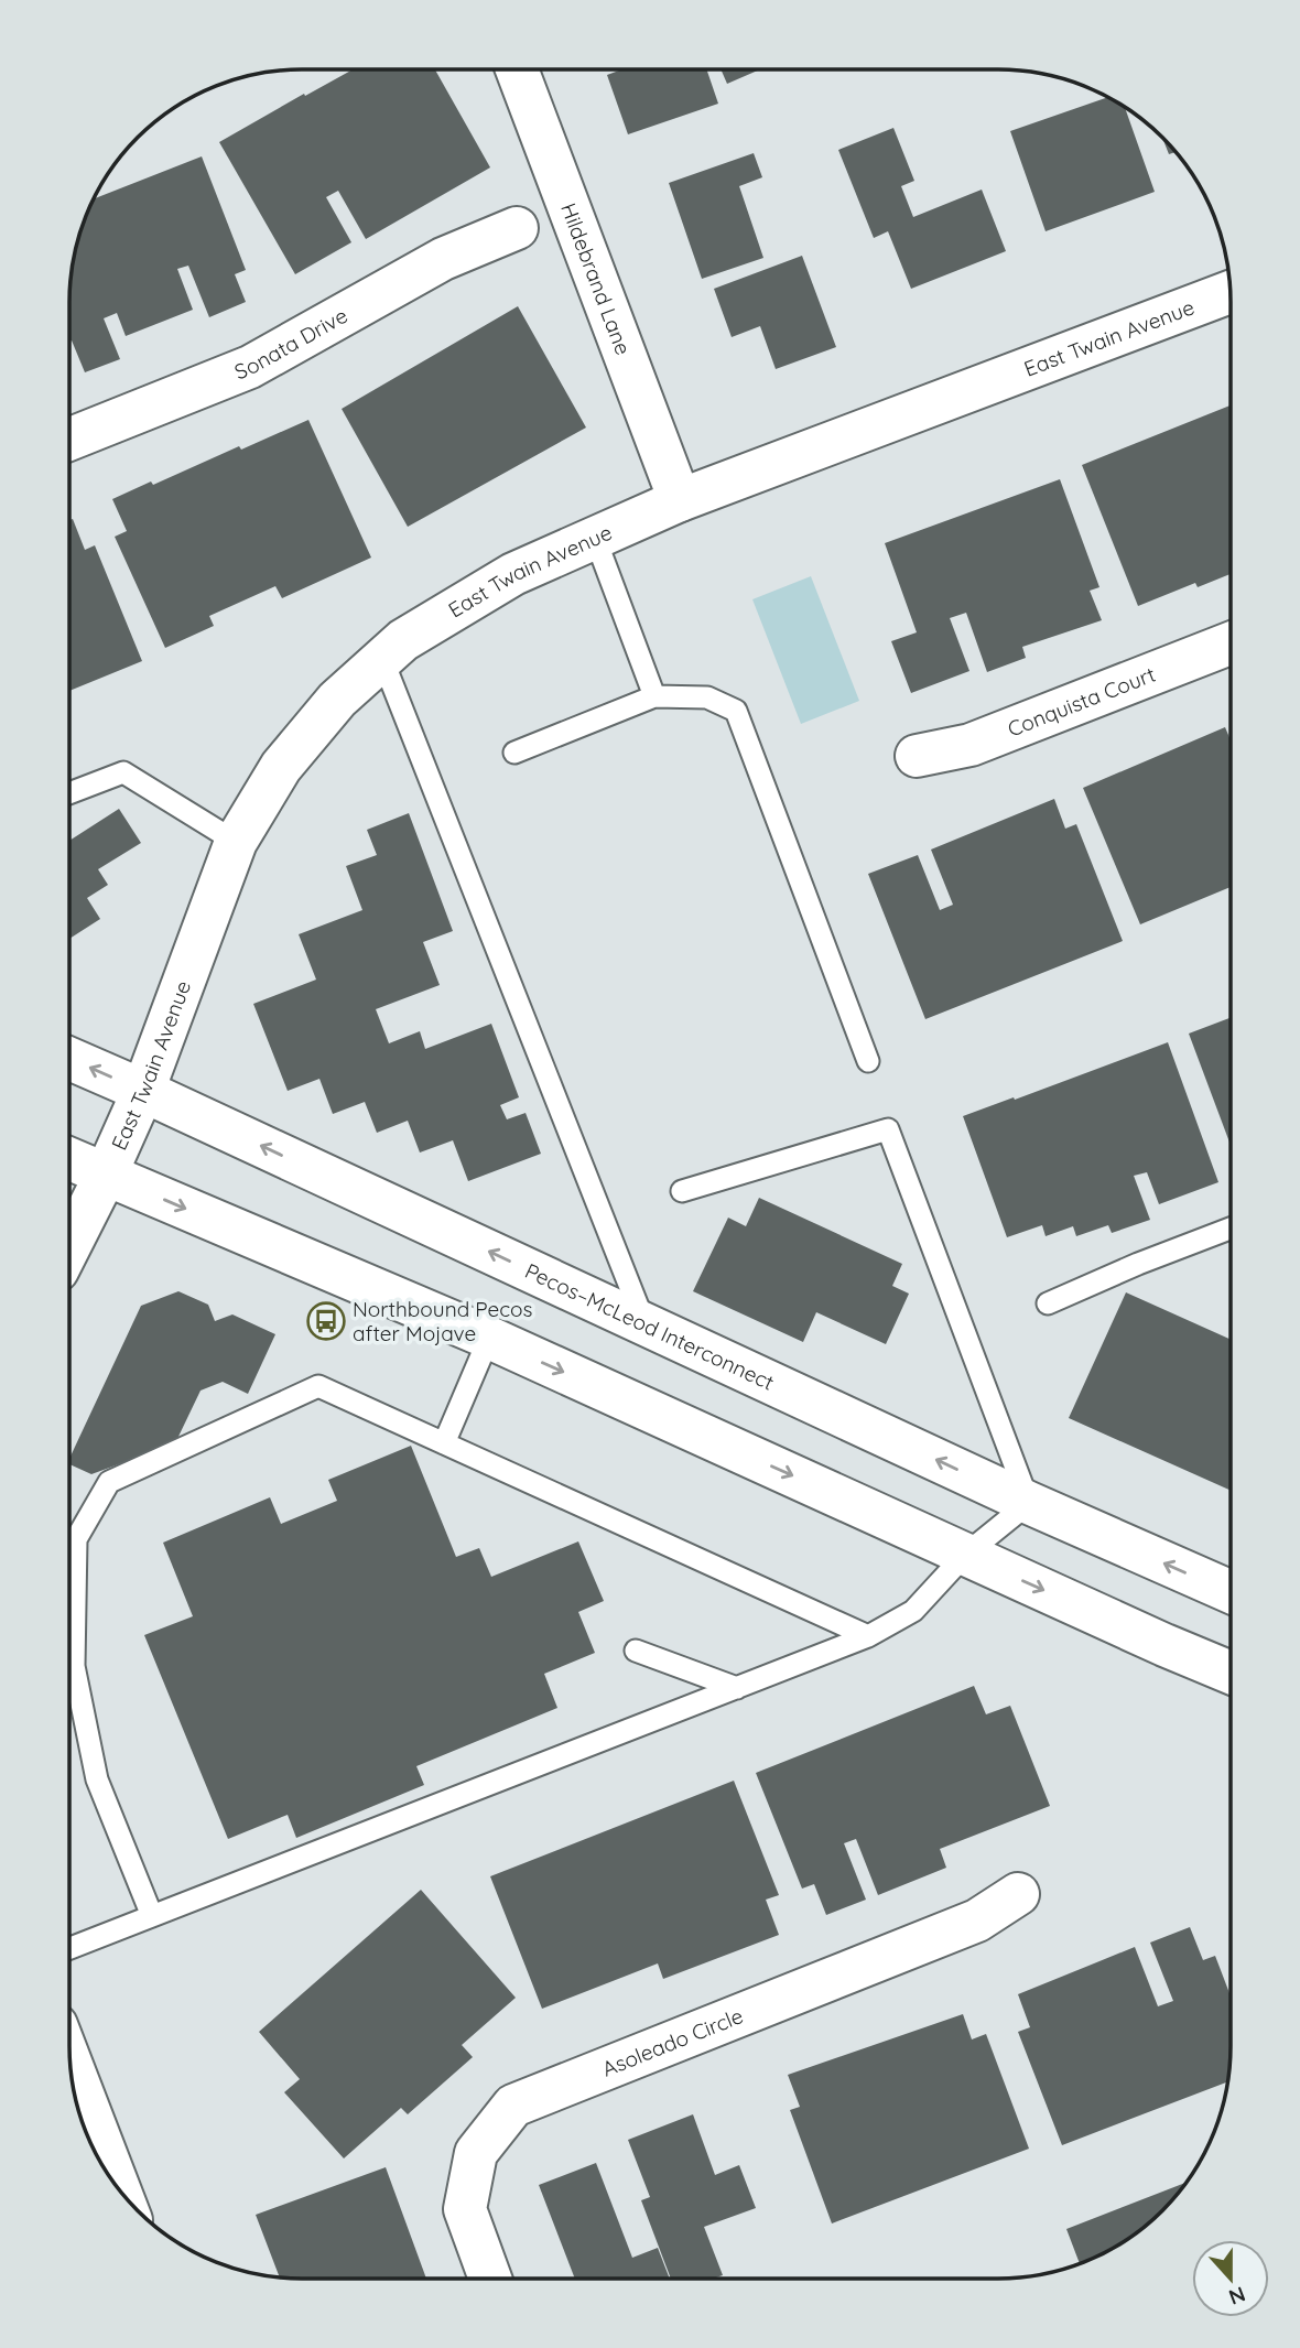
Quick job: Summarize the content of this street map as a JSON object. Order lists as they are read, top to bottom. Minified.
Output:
{"streets":{"street":["Hildebrand Lane","East Twain Avenue","Sonata Drive","Conquista Court","Pecos–McLeod Interconnect","Asoleado Circle"]},"crossings":[["Hildebrand Lane","East Twain Avenue"],["East Twain Avenue","Pecos–McLeod Interconnect"]],"places":{"bus stop":["Northbound Pecos after Mojave"]},"north":"bottom"}
